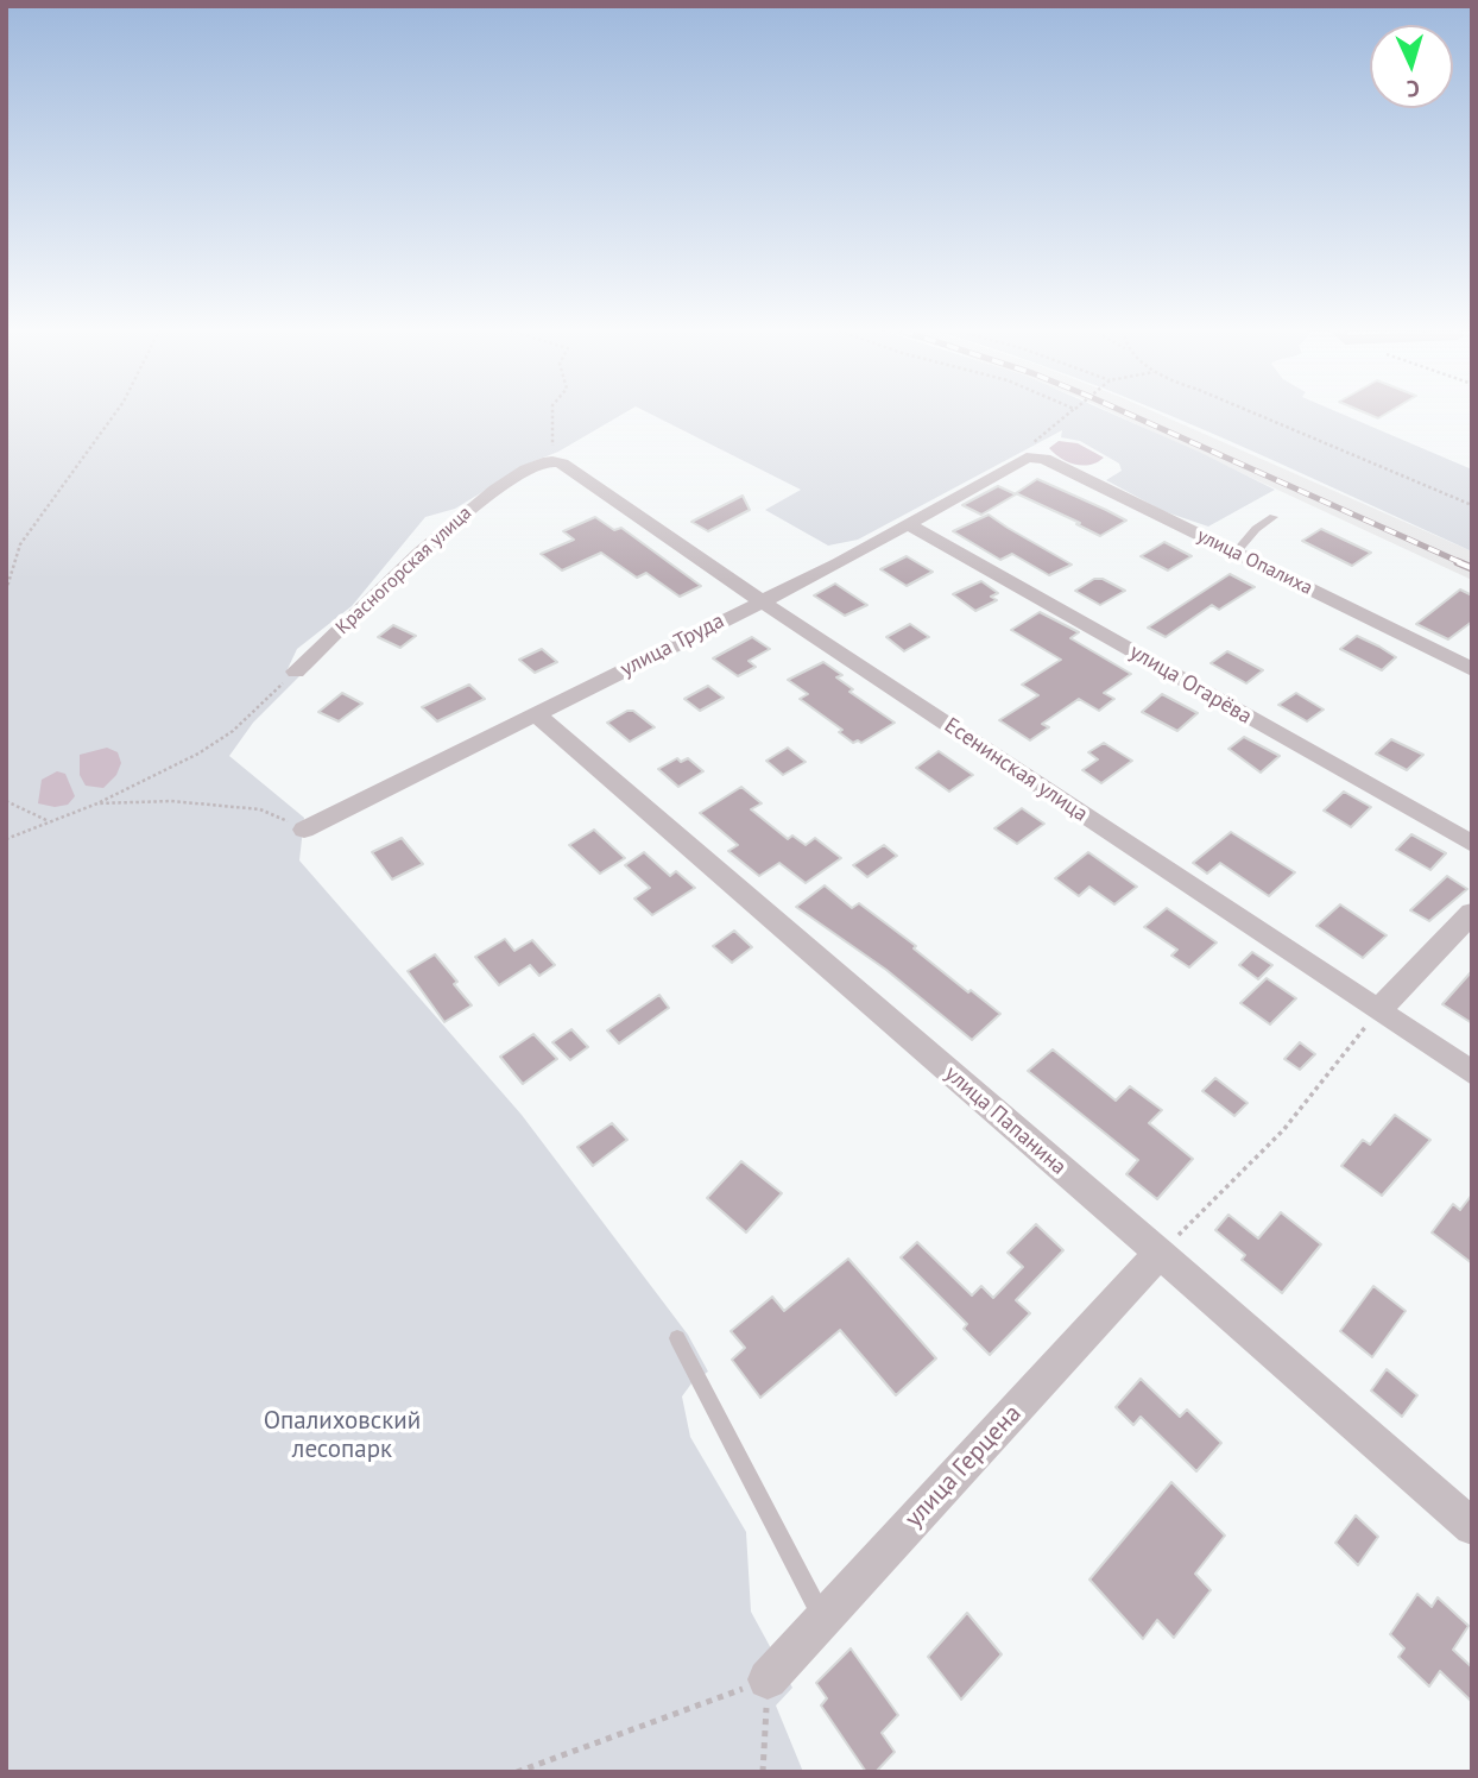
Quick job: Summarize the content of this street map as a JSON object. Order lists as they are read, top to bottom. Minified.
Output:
{"streets":{"street":["улица Опалиха","Красногорская улица","улица Труда","улица Огарёва","Есенинская улица","улица Папанина","улица Герцена"]},"crossings":[["улица Опалиха","улица Труда"],["Красногорская улица","Есенинская улица"],["улица Труда","улица Огарёва"],["улица Труда","Есенинская улица"],["улица Труда","улица Папанина"],["улица Папанина","улица Герцена"]],"parks":["Опалиховский лесопарк"],"north":"bottom"}
